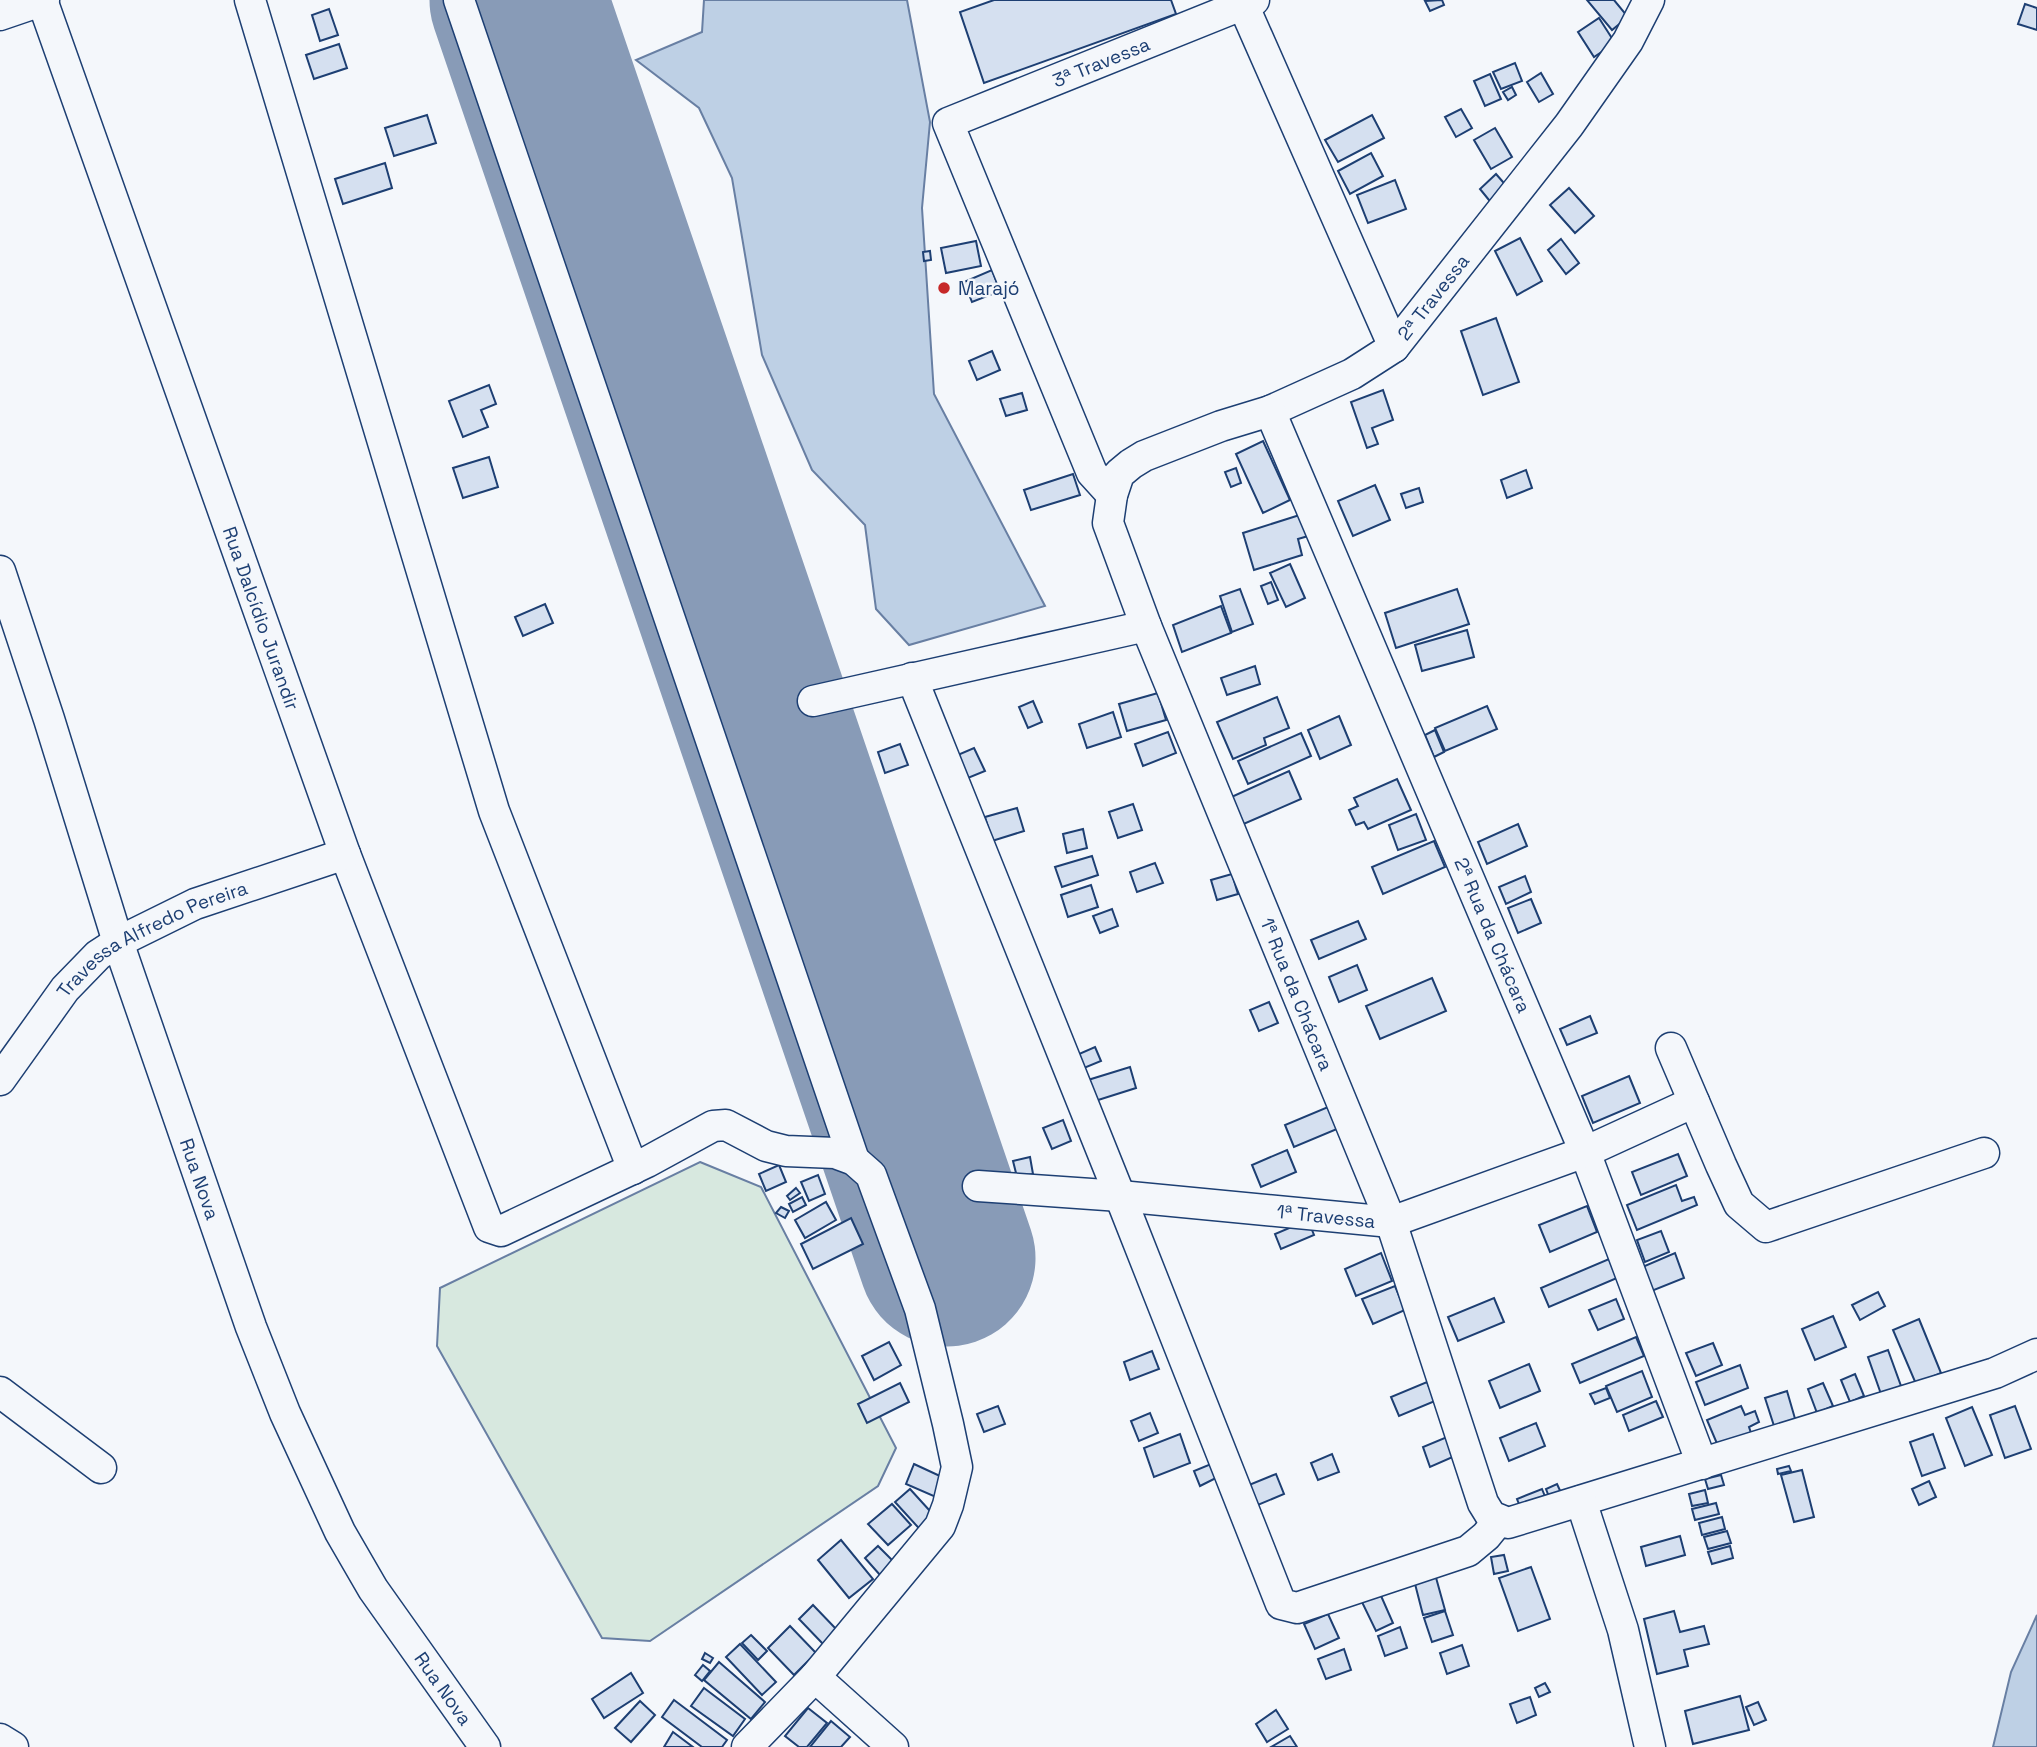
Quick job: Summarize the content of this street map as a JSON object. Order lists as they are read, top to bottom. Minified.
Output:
{"streets":{"street":["3ª Travessa","2ª Travessa","Rua Dalcídio Jurandir","2ª Rua da Chácara","Travessa Alfredo Pereira","1ª Rua da Chácara","Rua Nova","1ª Travessa"]},"crossings":[["3ª Travessa","2ª Travessa"],["3ª Travessa","1ª Rua da Chácara"],["2ª Travessa","2ª Rua da Chácara"],["2ª Travessa","1ª Rua da Chácara"],["Rua Dalcídio Jurandir","Travessa Alfredo Pereira"],["2ª Rua da Chácara","1ª Travessa"],["Travessa Alfredo Pereira","Rua Nova"],["1ª Rua da Chácara","1ª Travessa"]],"places":["Marajó"]}
